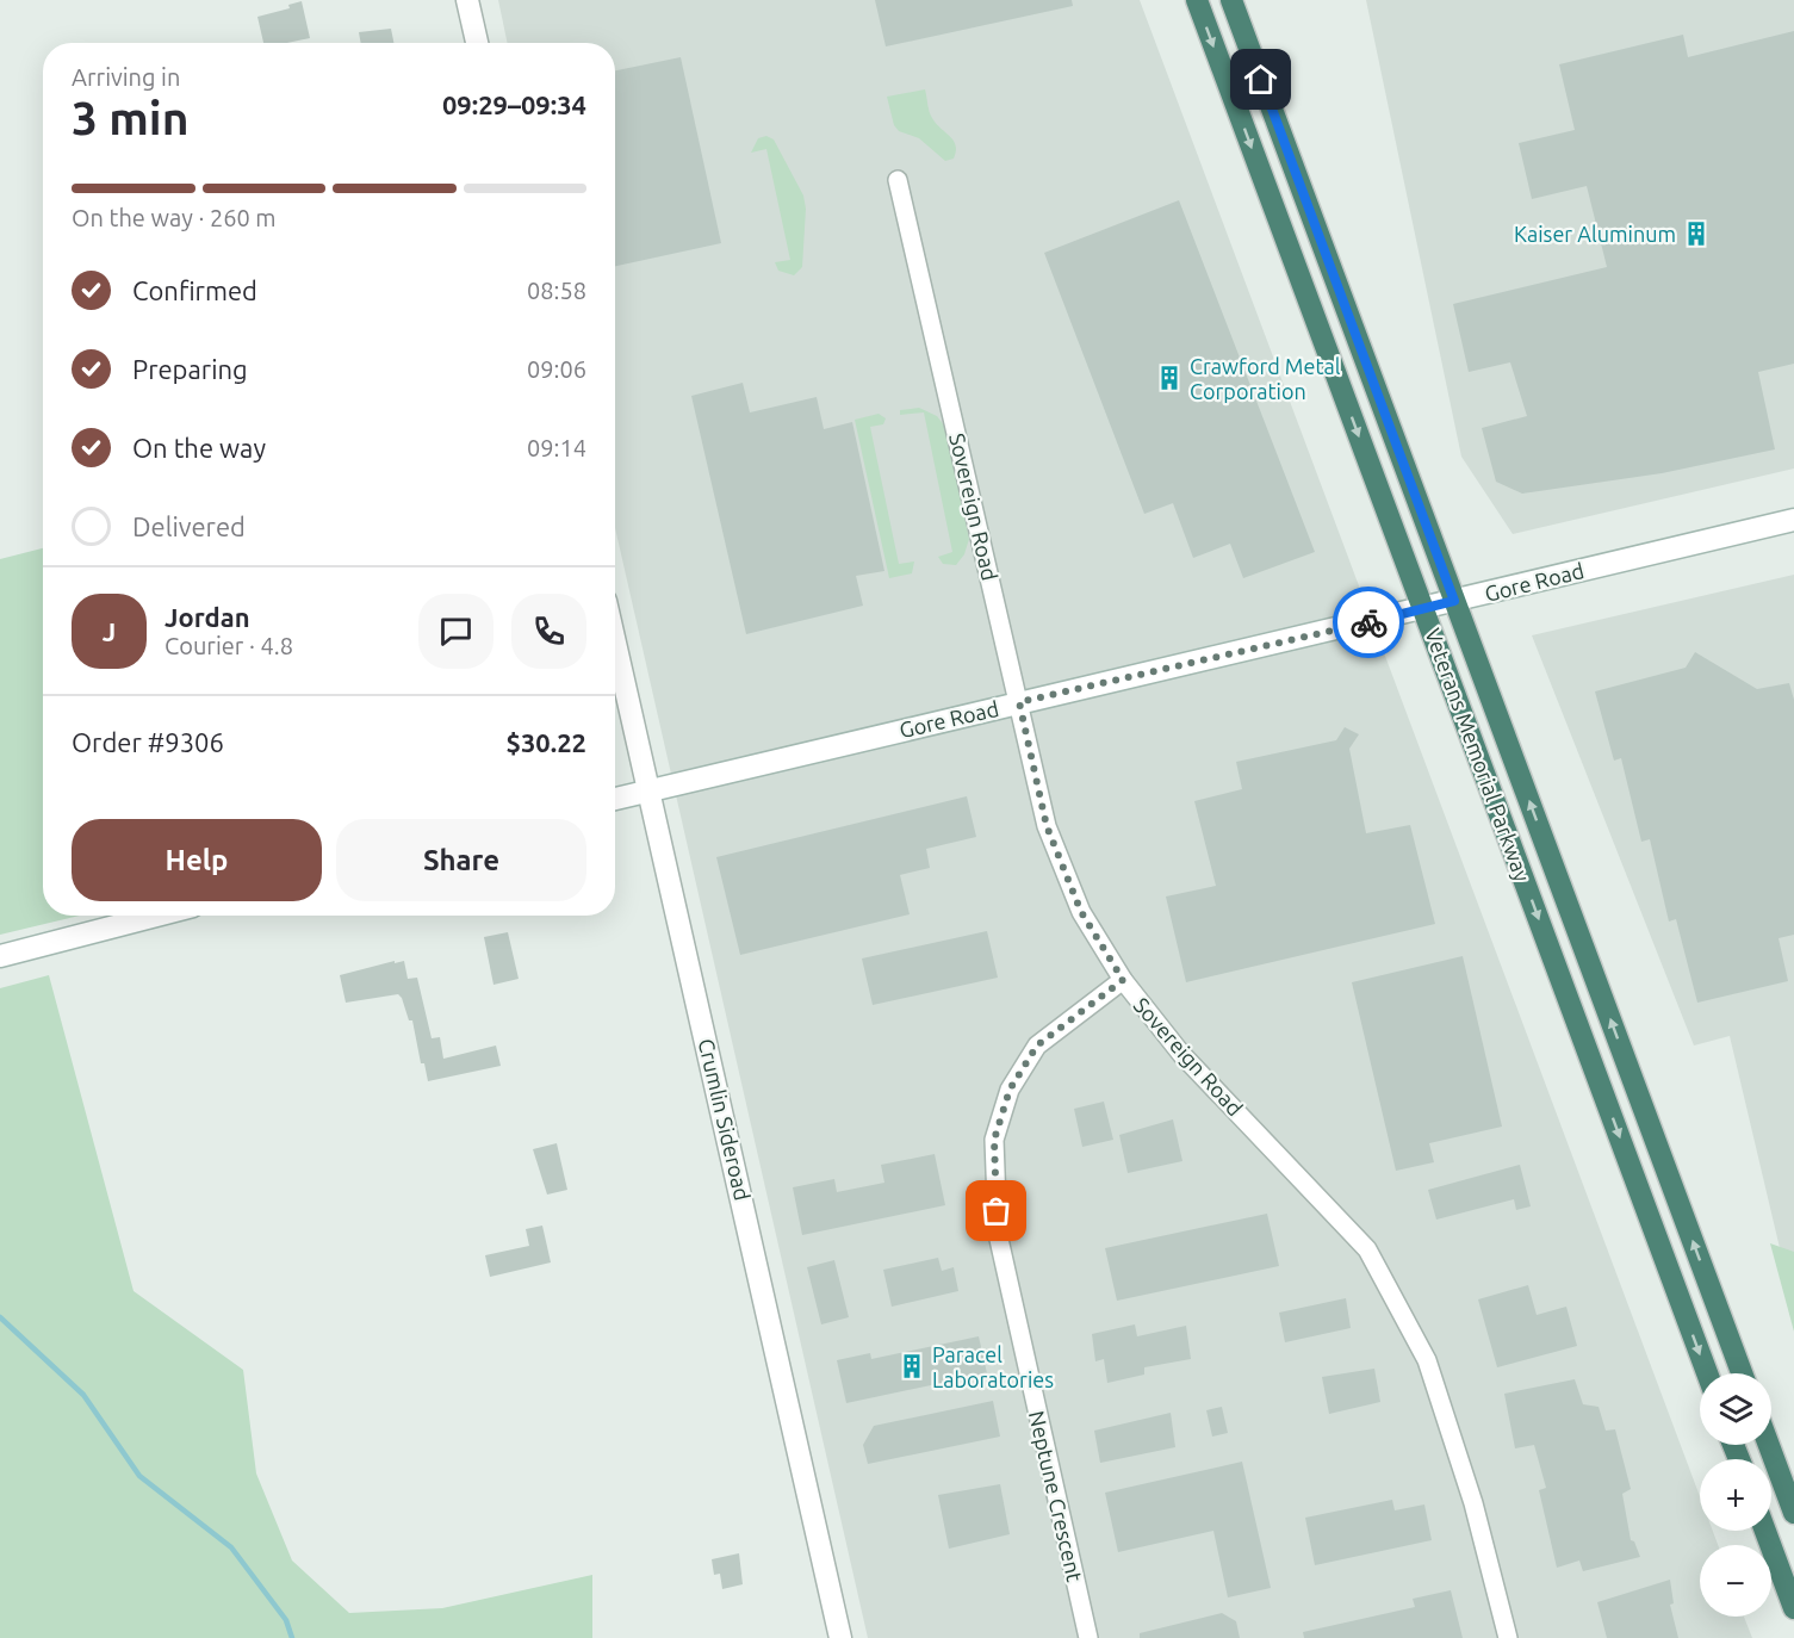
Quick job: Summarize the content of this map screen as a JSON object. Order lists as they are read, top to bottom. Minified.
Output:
{"streets":{"highway":["Veterans Memorial Parkway"],"main road":["Gore Road","Crumlin Sideroad"],"street":["Sovereign Road","Neptune Crescent"]},"crossings":[["Sovereign Road","Gore Road"],["Sovereign Road","Neptune Crescent"],["Gore Road","Veterans Memorial Parkway"],["Gore Road","Crumlin Sideroad"]],"places":{"building":["Kaiser Aluminum","Crawford Metal Corporation","Paracel Laboratories"]},"page":{"heading":["3 min","Arriving in","09:29–09:34"],"panel":["Jordan","Courier · 4.8","Order #9306","$30.22"],"bar":"On the way · 260 m","list":[["Confirmed","08:58"],["Preparing","09:06"],["On the way","09:14"],"Delivered"],"round":"J","buttons":["Help","Share"],"map_buttons":["+","−"]}}
